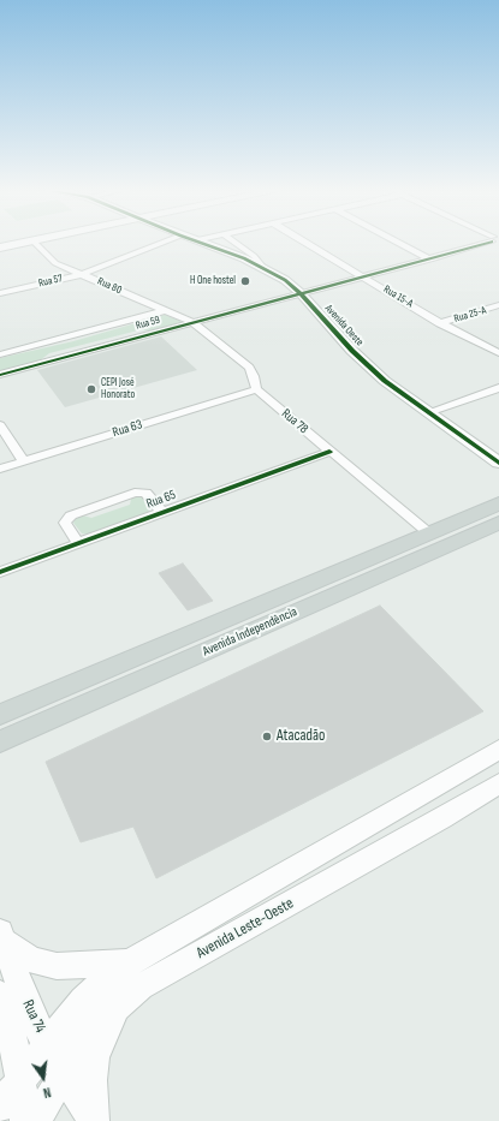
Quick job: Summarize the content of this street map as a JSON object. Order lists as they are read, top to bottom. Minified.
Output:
{"streets":{"main road":["Avenida Independência"],"street":["Rua 57","Rua 80","Rua 15-A","Rua 25-A","Rua 59","Avenida Oeste","Rua 78","Rua 63","Rua 65","Avenida Leste-Oeste","Rua 74"]},"crossings":[["Rua 57","Rua 80"],["Rua 80","Rua 59"],["Rua 80","Rua 78"],["Rua 15-A","Rua 25-A"],["Rua 15-A","Rua 59"],["Rua 59","Avenida Oeste"],["Rua 59","Rua 78"],["Rua 78","Rua 63"],["Rua 78","Rua 65"],["Rua 78","Avenida Independência"],["Avenida Leste-Oeste","Rua 74"]],"places":["H One hostel","CEPI José Honorato","Atacadão"],"north":"bottom"}
